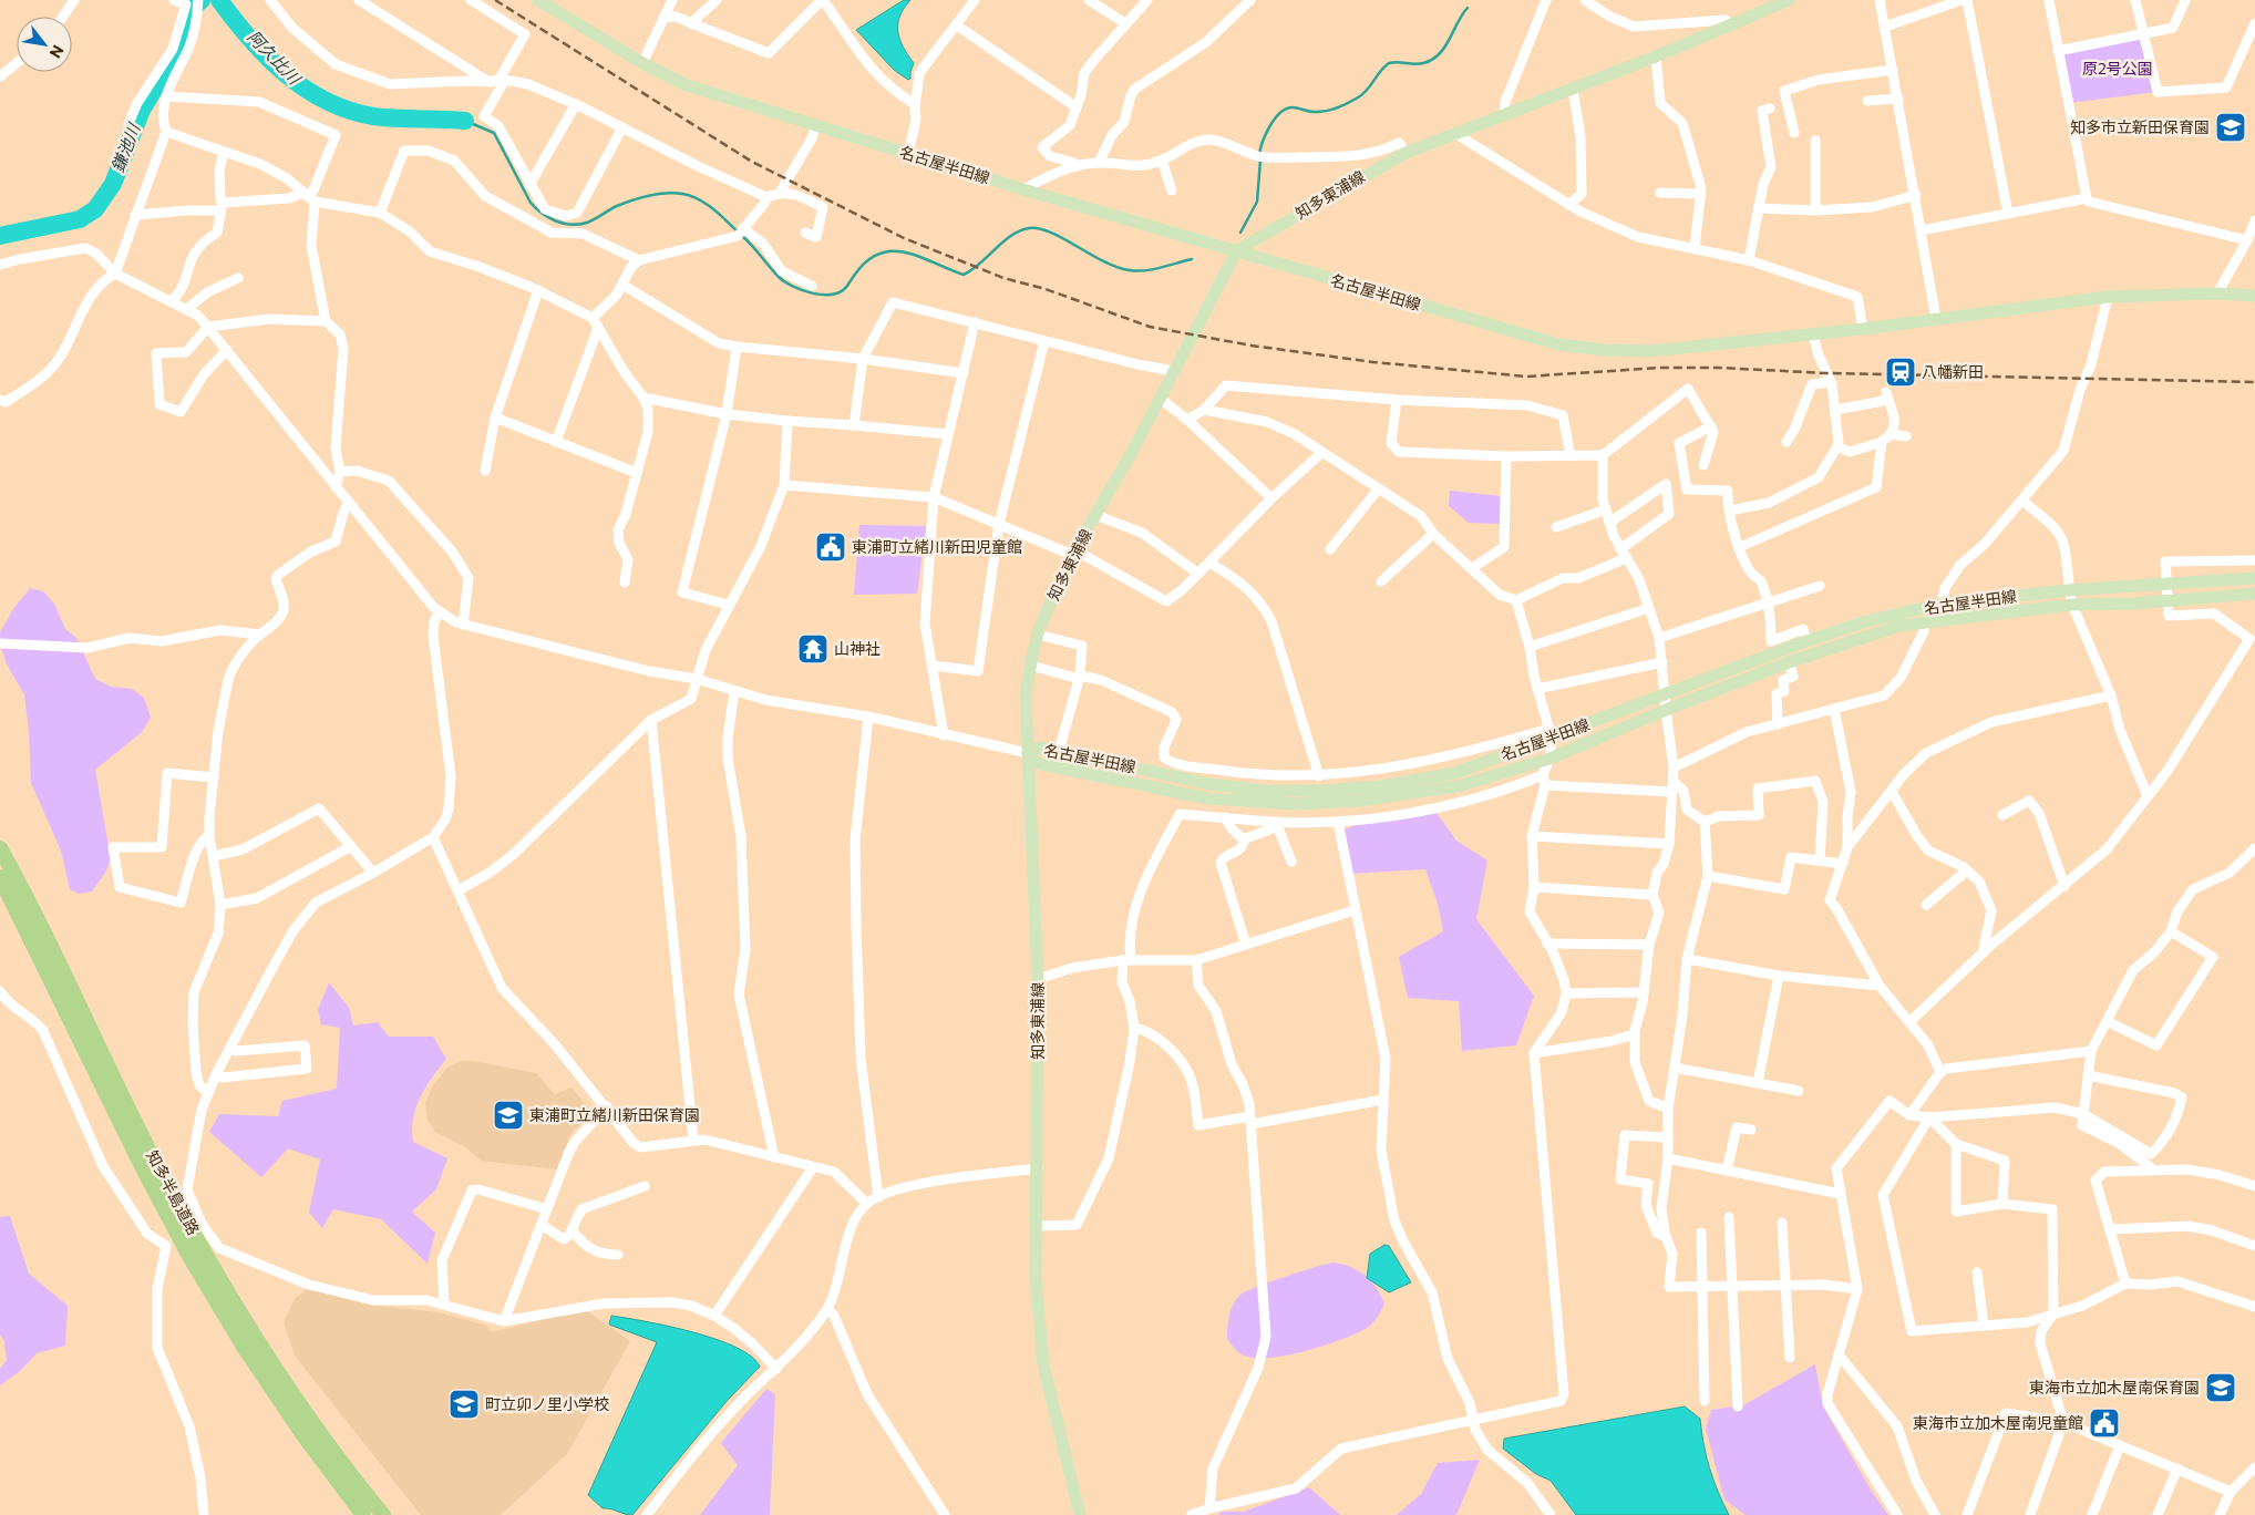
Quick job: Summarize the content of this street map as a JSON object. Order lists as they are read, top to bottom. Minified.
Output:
{"streets":{"highway":["知多半島道路"],"main road":["名古屋半田線","知多東浦線"]},"crossings":[["名古屋半田線","知多東浦線"]],"water":["阿久比川","鎌池川"],"parks":["原2号公園"],"places":{"school or university":["知多市立新田保育園","東浦町立緒川新田保育園","東海市立加木屋南保育園","町立卯ノ里小学校"],"station":["八幡新田"],"public building":["東浦町立緒川新田児童館","東海市立加木屋南児童館"],"temple":["山神社"]},"north":"bottom right"}
